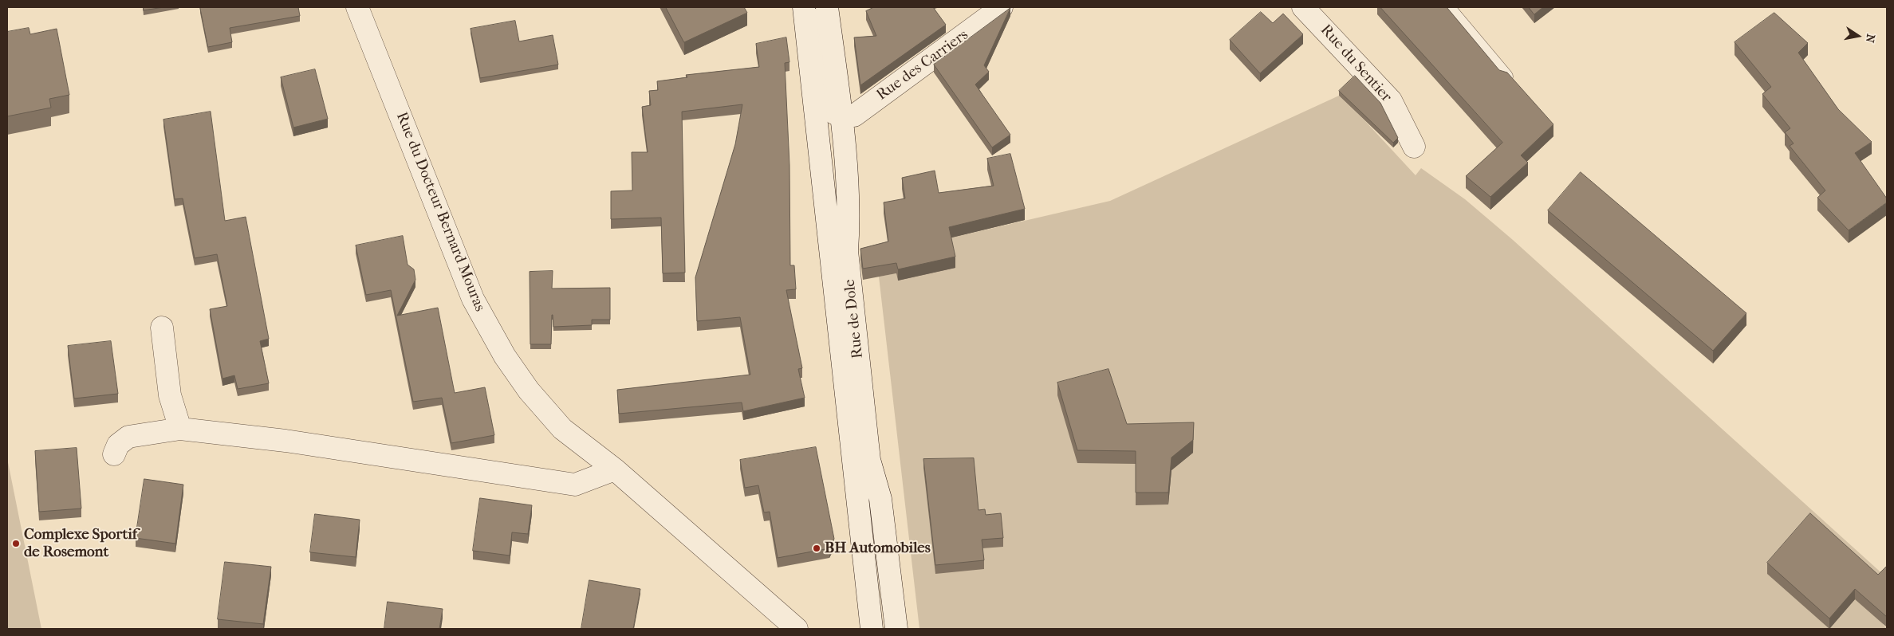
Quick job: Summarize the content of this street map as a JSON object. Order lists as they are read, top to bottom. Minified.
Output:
{"streets":{"street":["Rue du Sentier","Rue des Carriers","Rue du Docteur Bernard Mouras","Rue de Dole"]},"crossings":[["Rue des Carriers","Rue de Dole"]],"places":["Complexe Sportif de Rosemont","BH Automobiles"],"north":"right"}
